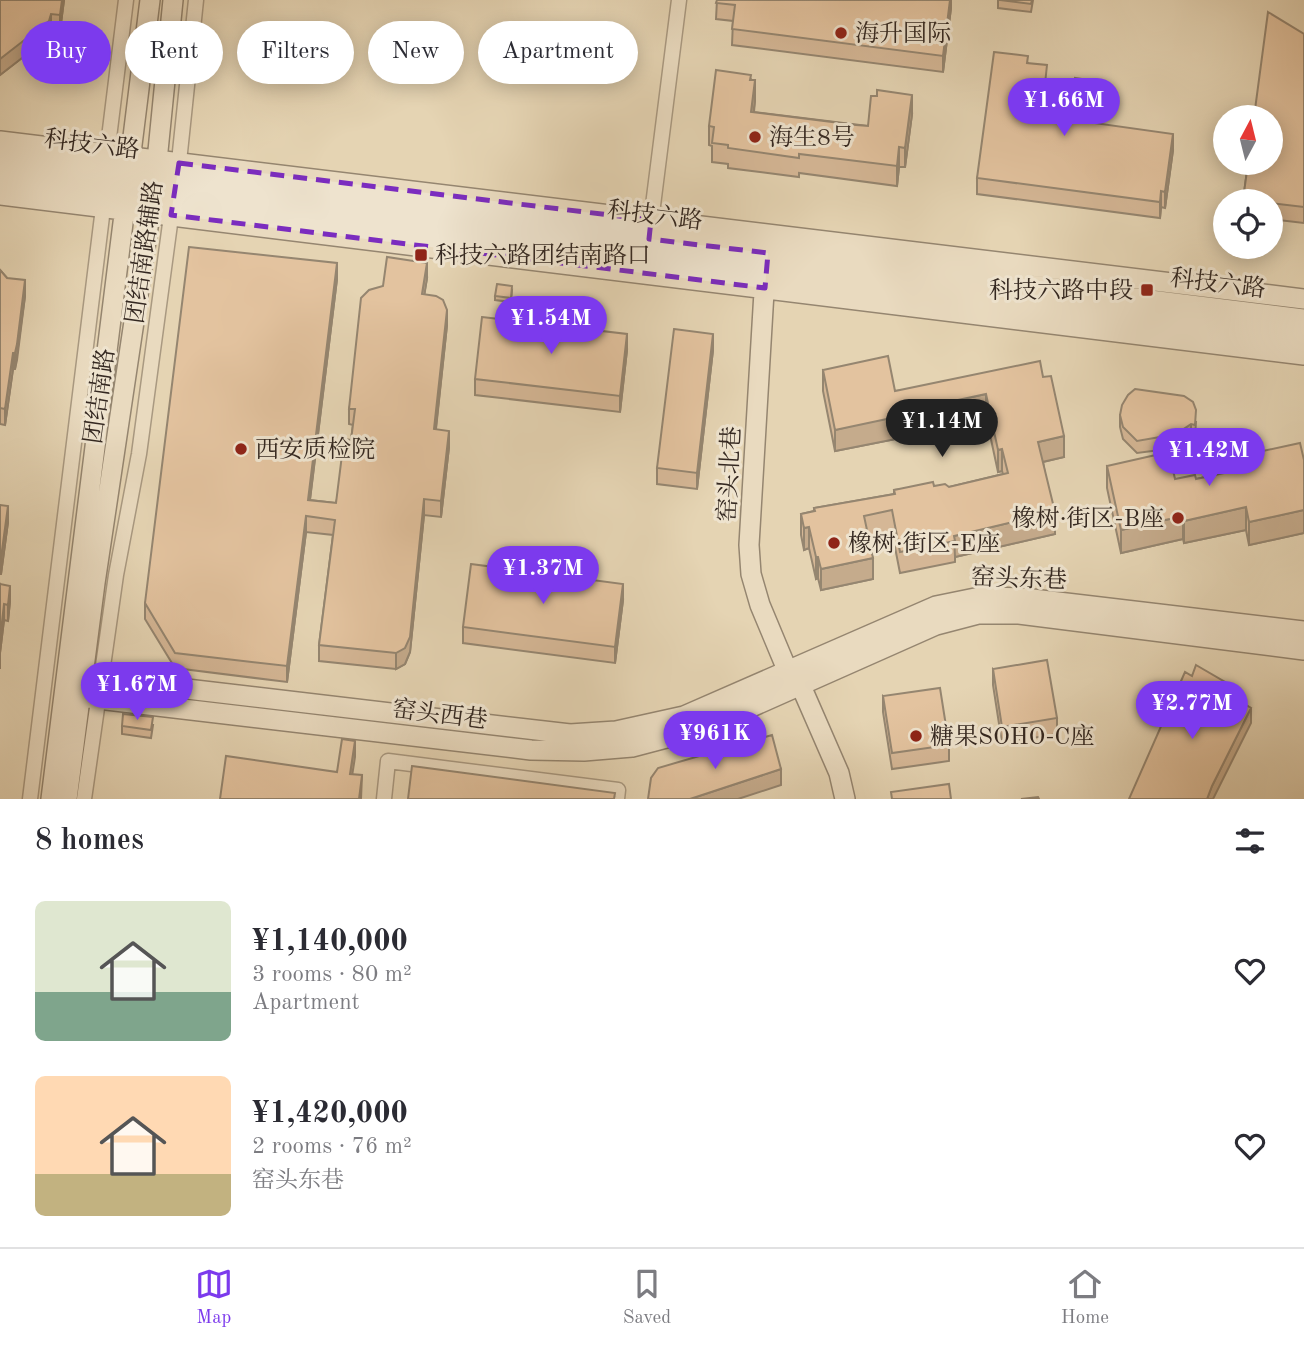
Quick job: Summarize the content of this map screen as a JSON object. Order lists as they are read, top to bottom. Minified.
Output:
{"streets":{"main road":["科技六路","团结南路","窑头北巷","窑头东巷","窑头西巷"],"street":["团结南路辅路"]},"crossings":[["科技六路","团结南路辅路"],["科技六路","团结南路"],["科技六路","窑头北巷"],["团结南路辅路","团结南路"],["团结南路辅路","窑头西巷"],["团结南路","窑头西巷"],["窑头北巷","窑头东巷"],["窑头北巷","窑头西巷"],["窑头东巷","窑头西巷"]],"places":{"other":["海升国际","海生8号","西安质检院","橡树·街区-B座","橡树·街区-E座","糖果SOHO-C座"],"transit":["科技六路团结南路口","科技六路中段"]},"north":"top","page":{"chip":["Buy","Rent","Filters","New","Apartment"],"price":["¥1.66M","¥1.54M","¥1.14M","¥1.42M","¥1.37M","¥1.67M","¥2.77M","¥961K"],"heading":"8 homes","list":[{"name":"¥1,140,000","note":"3 rooms · 80 m² · Apartment"},{"name":"¥1,420,000","note":"2 rooms · 76 m² · 窑头东巷"}],"tabs":["Map","Saved","Home"]}}
